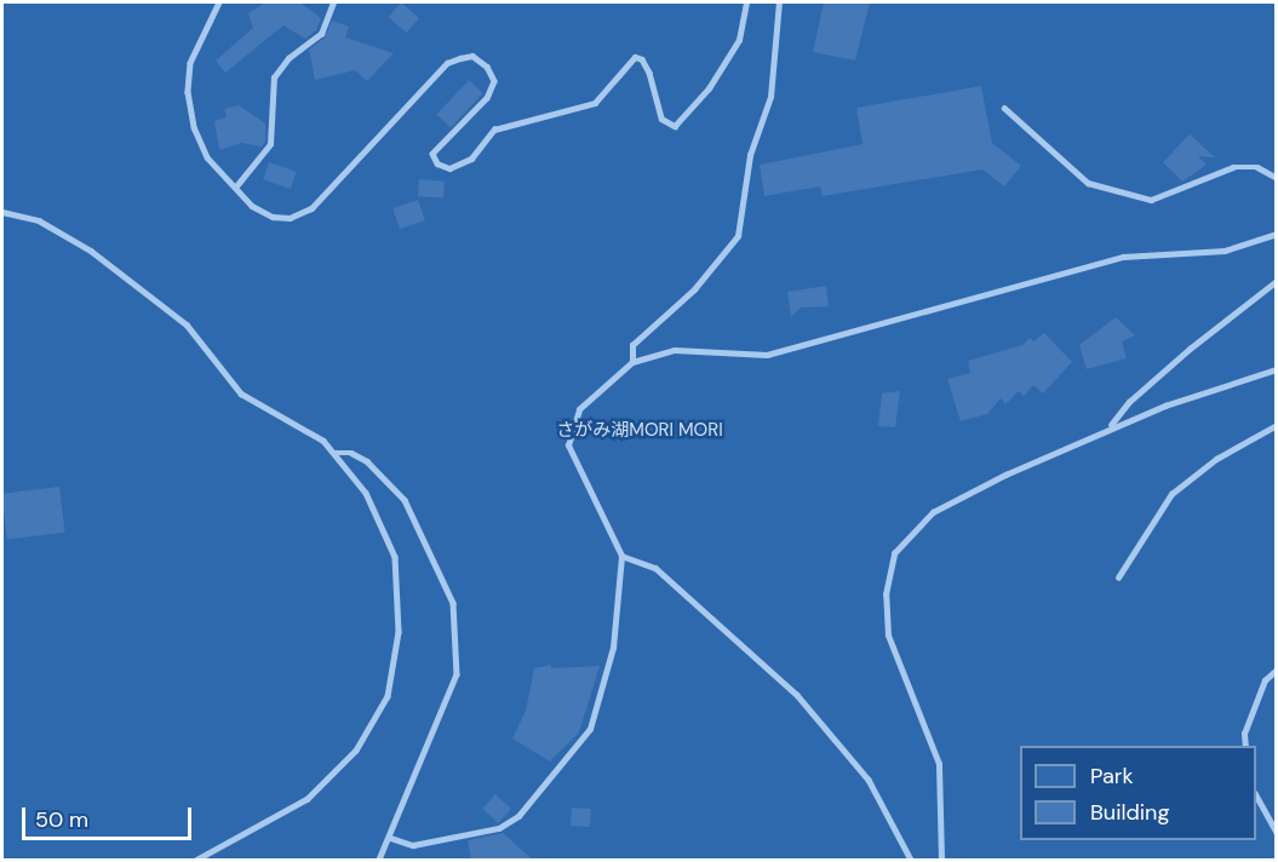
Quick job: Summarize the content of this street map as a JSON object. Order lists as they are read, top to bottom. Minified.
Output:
{"parks":["さがみ湖MORI MORI"],"legend":["Park","Building"],"scale_bar":"50 m"}
